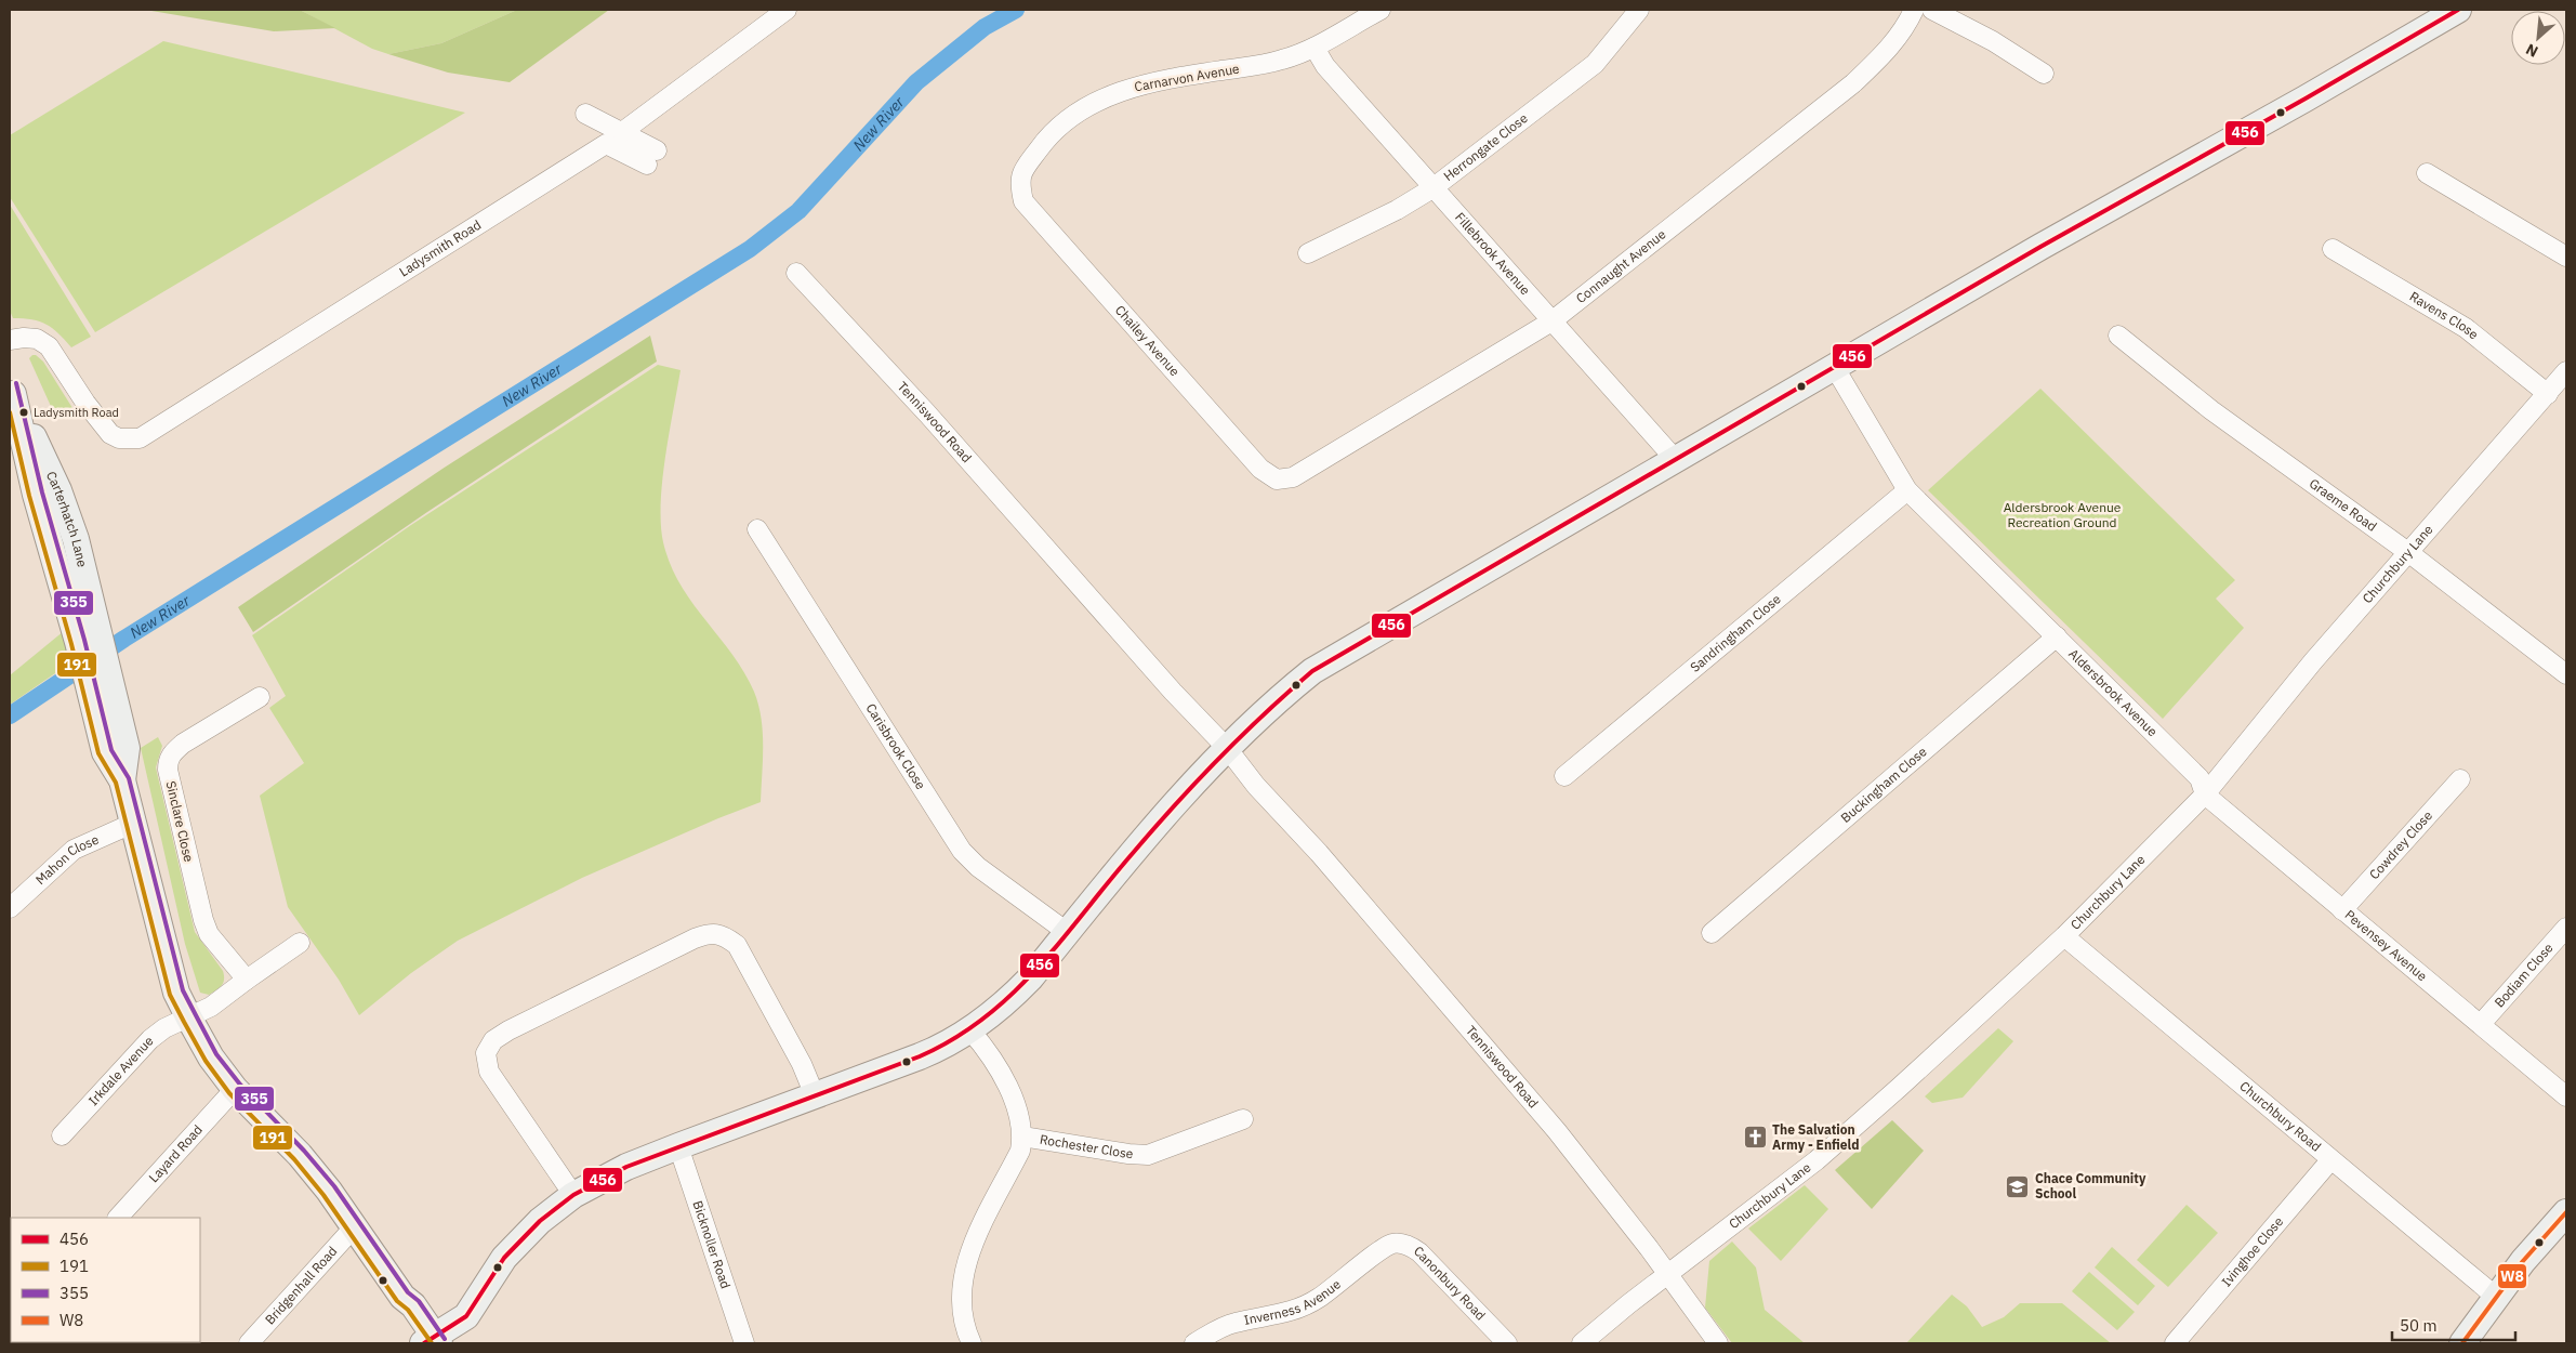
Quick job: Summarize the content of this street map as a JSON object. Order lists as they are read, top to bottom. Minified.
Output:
{"streets":{"street":["Carnarvon Avenue","Herrongate Close","Ladysmith Road","Fillebrook Avenue","Connaught Avenue","Ravens Close","Chailey Avenue","Tenniswood Road","Graeme Road","Carterhatch Lane","Churchbury Lane","Sandringham Close","Aldersbrook Avenue","Carisbrook Close","Buckingham Close","Sinclare Close","Cowdrey Close","Mahon Close","Pevensey Avenue","Bodiam Close","Irkdale Avenue","Churchbury Road","Rochester Close","Layard Road","Bicknoller Road","Ivinghoe Close","Canonbury Road","Bridgenhall Road","Inverness Avenue"]},"crossings":[["Carnarvon Avenue","Fillebrook Avenue"],["Carnarvon Avenue","Chailey Avenue"],["Herrongate Close","Fillebrook Avenue"],["Fillebrook Avenue","Connaught Avenue"],["Connaught Avenue","Chailey Avenue"],["Ravens Close","Churchbury Lane"],["Tenniswood Road","Churchbury Lane"],["Graeme Road","Churchbury Lane"],["Carterhatch Lane","Mahon Close"],["Carterhatch Lane","Irkdale Avenue"],["Carterhatch Lane","Layard Road"],["Carterhatch Lane","Bridgenhall Road"],["Churchbury Lane","Aldersbrook Avenue"],["Churchbury Lane","Pevensey Avenue"],["Churchbury Lane","Churchbury Road"],["Sandringham Close","Aldersbrook Avenue"],["Aldersbrook Avenue","Buckingham Close"],["Aldersbrook Avenue","Pevensey Avenue"],["Cowdrey Close","Pevensey Avenue"],["Pevensey Avenue","Bodiam Close"],["Churchbury Road","Ivinghoe Close"],["Canonbury Road","Inverness Avenue"]],"water":["New River"],"parks":["Aldersbrook Avenue Recreation Ground"],"places":{"other":["Ladysmith Road"],"church":["The Salvation Army - Enfield"],"school or university":["Chace Community School"]},"lines":["transit line 456","transit line 355","transit line 191","transit line W8"],"legend":["456","191","355","W8"],"scale_bar":"50 m","north":"bottom left"}
